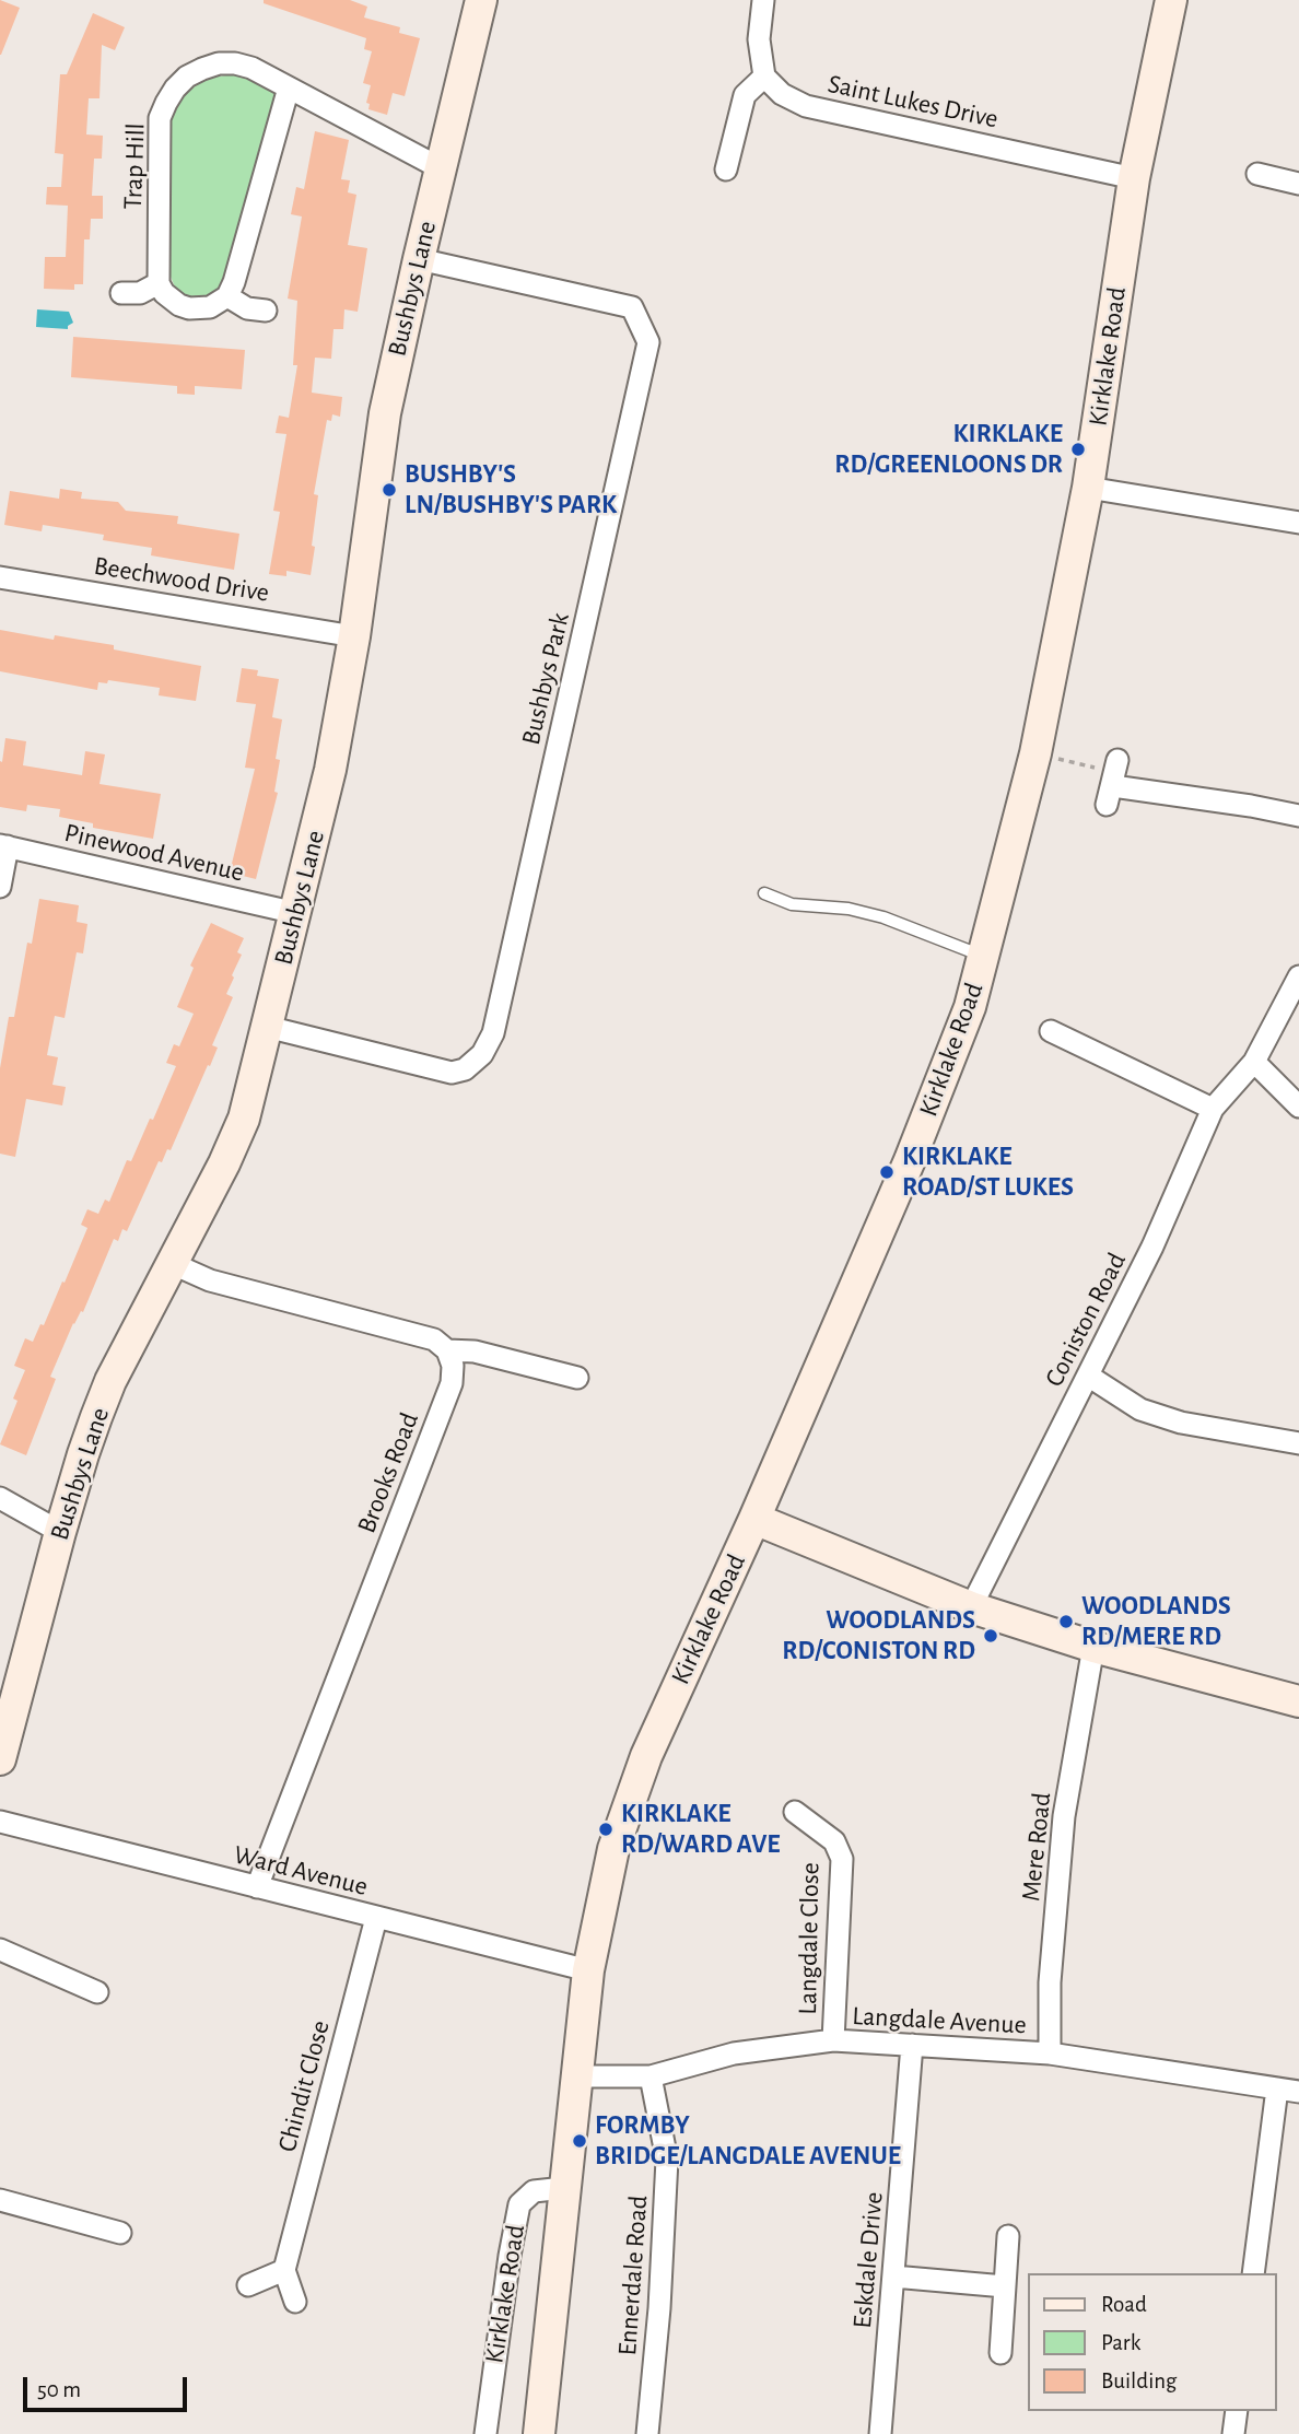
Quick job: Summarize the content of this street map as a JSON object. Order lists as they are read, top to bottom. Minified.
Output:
{"streets":{"street":["Saint Lukes Drive","Trap Hill","Bushbys Lane","Kirklake Road","Beechwood Drive","Bushbys Park","Pinewood Avenue","Coniston Road","Brooks Road","Mere Road","Ward Avenue","Langdale Close","Langdale Avenue","Chindit Close","Eskdale Drive","Ennerdale Road"]},"crossings":[["Saint Lukes Drive","Kirklake Road"],["Trap Hill","Bushbys Lane"],["Bushbys Lane","Beechwood Drive"],["Bushbys Lane","Bushbys Park"],["Bushbys Lane","Pinewood Avenue"],["Kirklake Road","Ward Avenue"],["Kirklake Road","Langdale Avenue"],["Brooks Road","Ward Avenue"],["Mere Road","Langdale Avenue"],["Ward Avenue","Chindit Close"],["Langdale Close","Langdale Avenue"],["Langdale Avenue","Eskdale Drive"],["Langdale Avenue","Ennerdale Road"]],"places":["KIRKLAKE RD/GREENLOONS DR","BUSHBY'S LN/BUSHBY'S PARK","KIRKLAKE ROAD/ST LUKES","WOODLANDS RD/MERE RD","WOODLANDS RD/CONISTON RD","KIRKLAKE RD/WARD AVE","FORMBY BRIDGE/LANGDALE AVENUE"],"legend":["Road","Park","Building"],"scale_bar":"50 m"}
